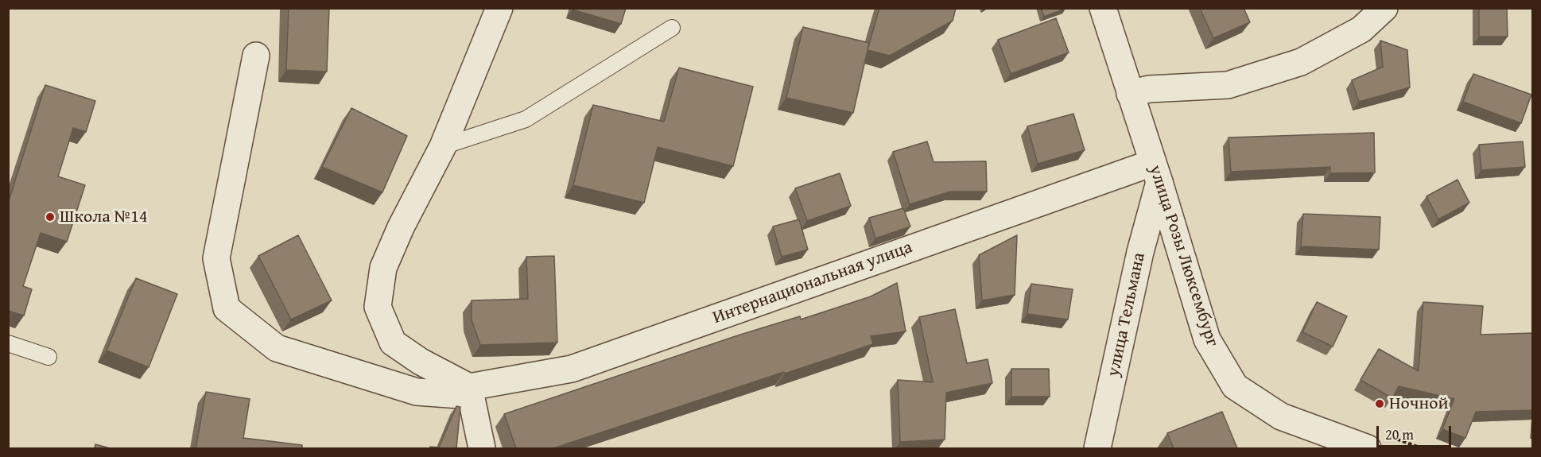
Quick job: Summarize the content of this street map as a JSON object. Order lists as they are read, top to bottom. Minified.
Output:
{"streets":{"street":["улица Розы Люксембург","Интернациональная улица","улица Тельмана"]},"crossings":[["улица Розы Люксембург","Интернациональная улица"],["улица Розы Люксембург","улица Тельмана"],["Интернациональная улица","улица Тельмана"]],"places":["Школа №14","Ночной"],"scale_bar":"20 m"}
